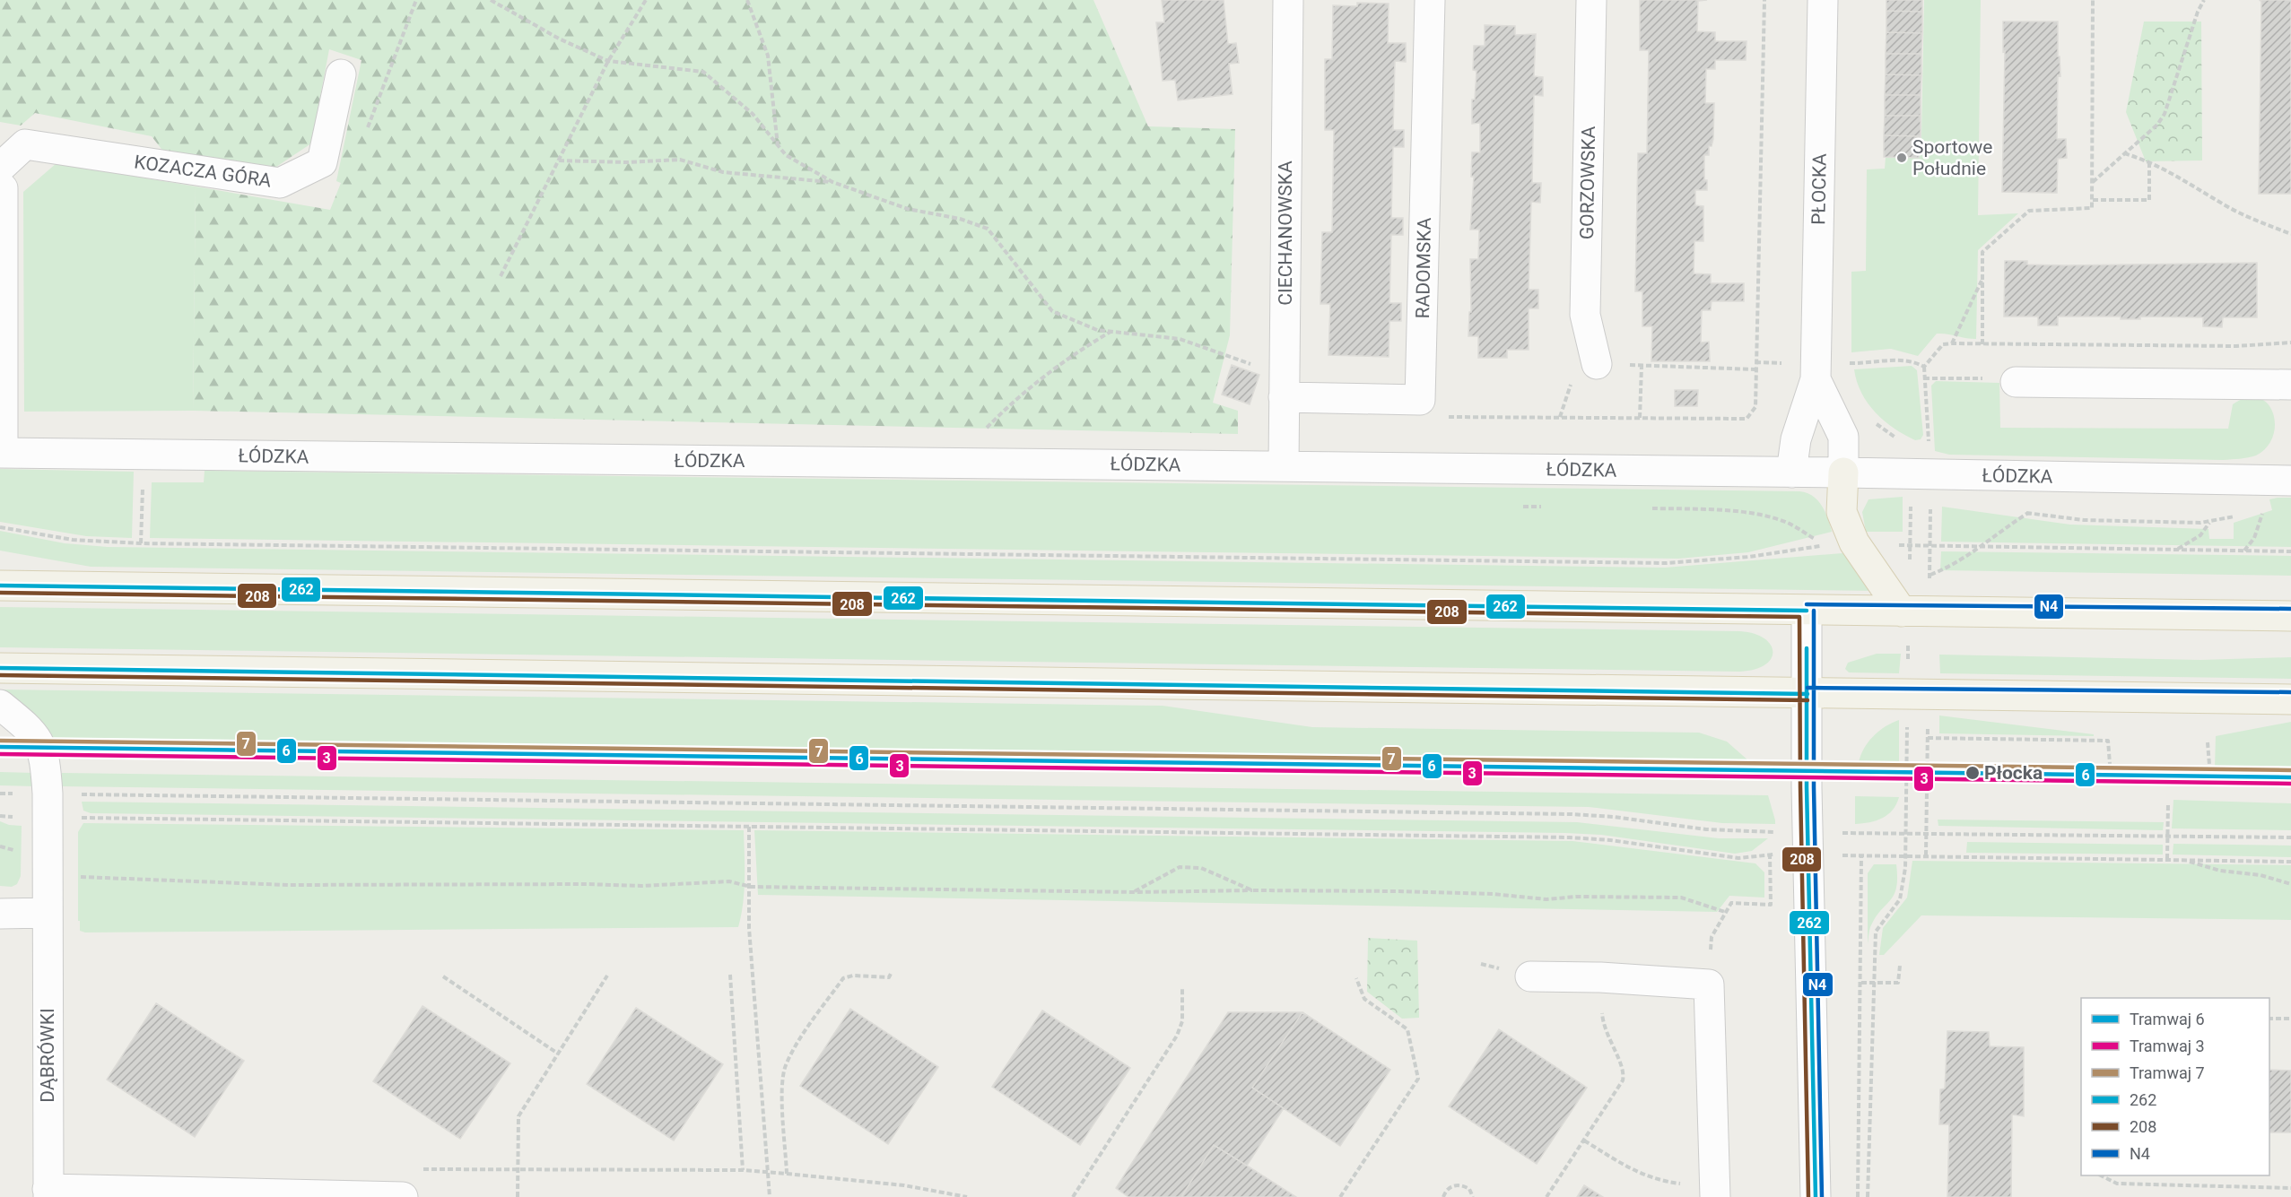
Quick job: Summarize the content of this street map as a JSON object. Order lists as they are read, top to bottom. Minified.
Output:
{"streets":{"street":["KOZACZA GÓRA","GORZOWSKA","PŁOCKA","CIECHANOWSKA","RADOMSKA","ŁÓDZKA","DĄBRÓWKI"]},"crossings":[["PŁOCKA","ŁÓDZKA"],["CIECHANOWSKA","RADOMSKA"],["CIECHANOWSKA","ŁÓDZKA"]],"places":["Sportowe Południe","Płocka"],"lines":["transit line 262","transit line 208","transit line N4","tram line 7","tram line 6","tram line 3"],"legend":["Tramwaj 6","Tramwaj 3","Tramwaj 7","262","208","N4"]}
